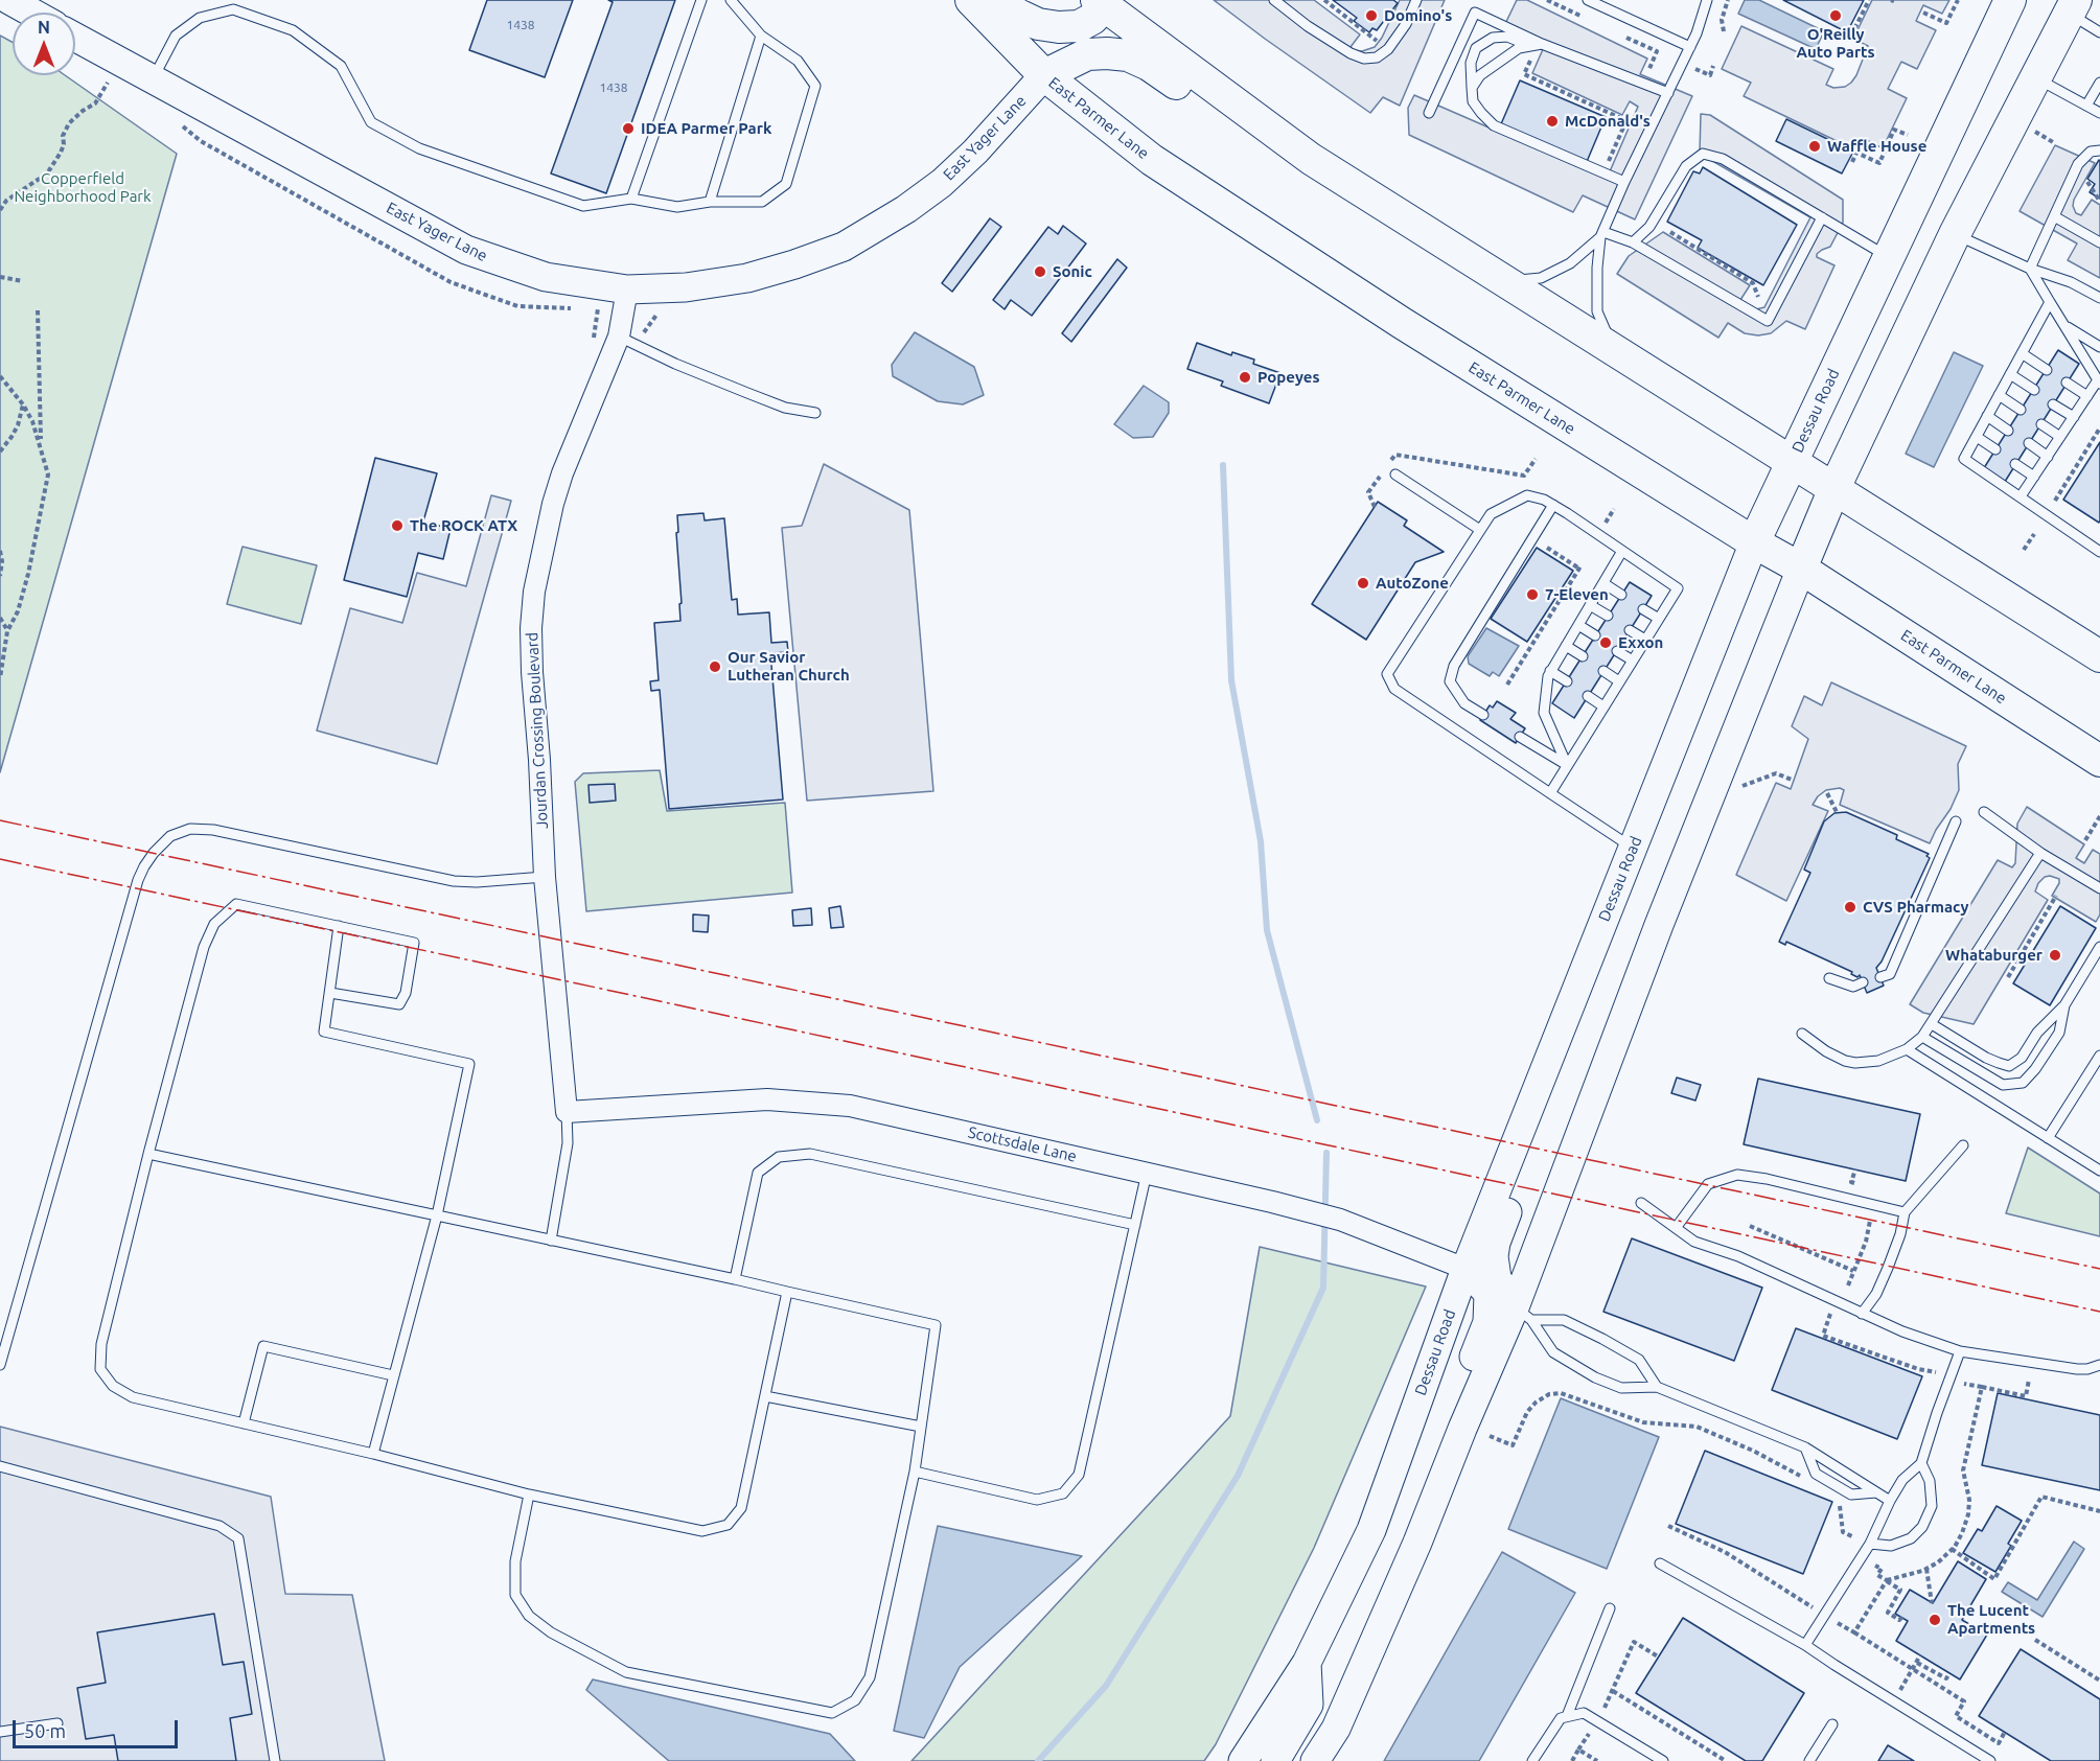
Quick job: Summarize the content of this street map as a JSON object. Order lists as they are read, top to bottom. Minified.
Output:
{"streets":{"main road":["East Parmer Lane","East Yager Lane","Dessau Road"],"street":["Jourdan Crossing Boulevard","Scottsdale Lane"]},"crossings":[["East Parmer Lane","East Yager Lane"],["East Parmer Lane","Dessau Road"],["East Yager Lane","Jourdan Crossing Boulevard"],["Dessau Road","Scottsdale Lane"],["Jourdan Crossing Boulevard","Scottsdale Lane"]],"parks":["Copperfield Neighborhood Park"],"places":["Domino's","O'Reilly Auto Parts","McDonald's","IDEA Parmer Park","Waffle House","Sonic","Popeyes","The ROCK ATX","AutoZone","7-Eleven","Exxon","Our Savior Lutheran Church","CVS Pharmacy","Whataburger","The Lucent Apartments"],"house_numbers":["1438","1438"],"scale_bar":"50 m","north":"top"}
